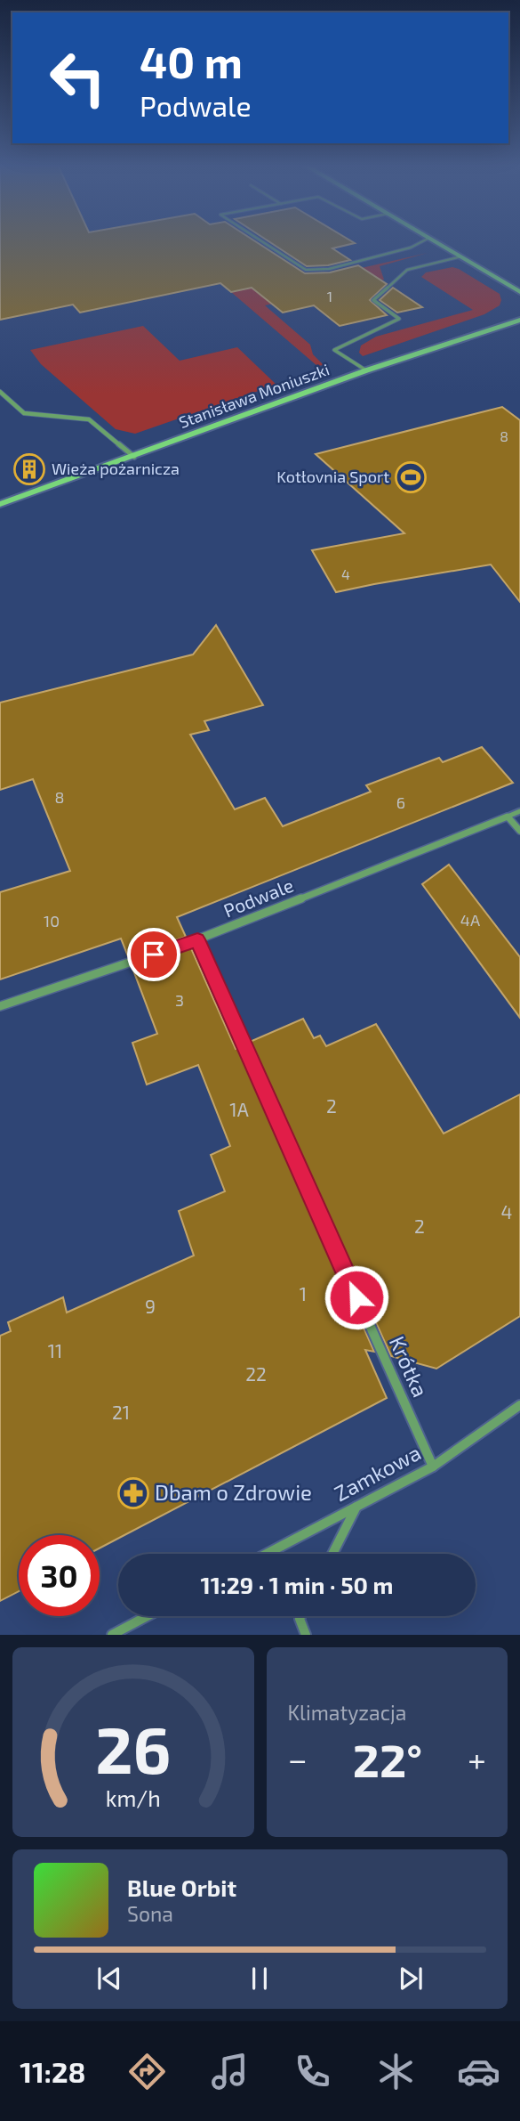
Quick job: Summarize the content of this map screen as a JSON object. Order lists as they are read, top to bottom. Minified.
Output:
{"streets":{"street":["Stanisława Moniuszki","Podwale","Krótka","Zamkowa"]},"crossings":[["Podwale","Krótka"],["Krótka","Zamkowa"]],"places":{"building":["Wieża pożarnicza"],"sports":["Kotłovnia Sport"],"pharmacy":["Dbam o Zdrowie"]},"house_numbers":["1","8","4","8","6","4A","10","3","2","1A","4","2","1","9","11","22","21"],"page":{"turn":["40 m","Podwale"],"limit":"30","trip":"11:29 · 1 min · 50 m","tile":"Klimatyzacja","heat":["−","22°","+"],"song":["Blue Orbit","Sona"],"tabs":"11:28","gauge":["26","km/h"]}}
